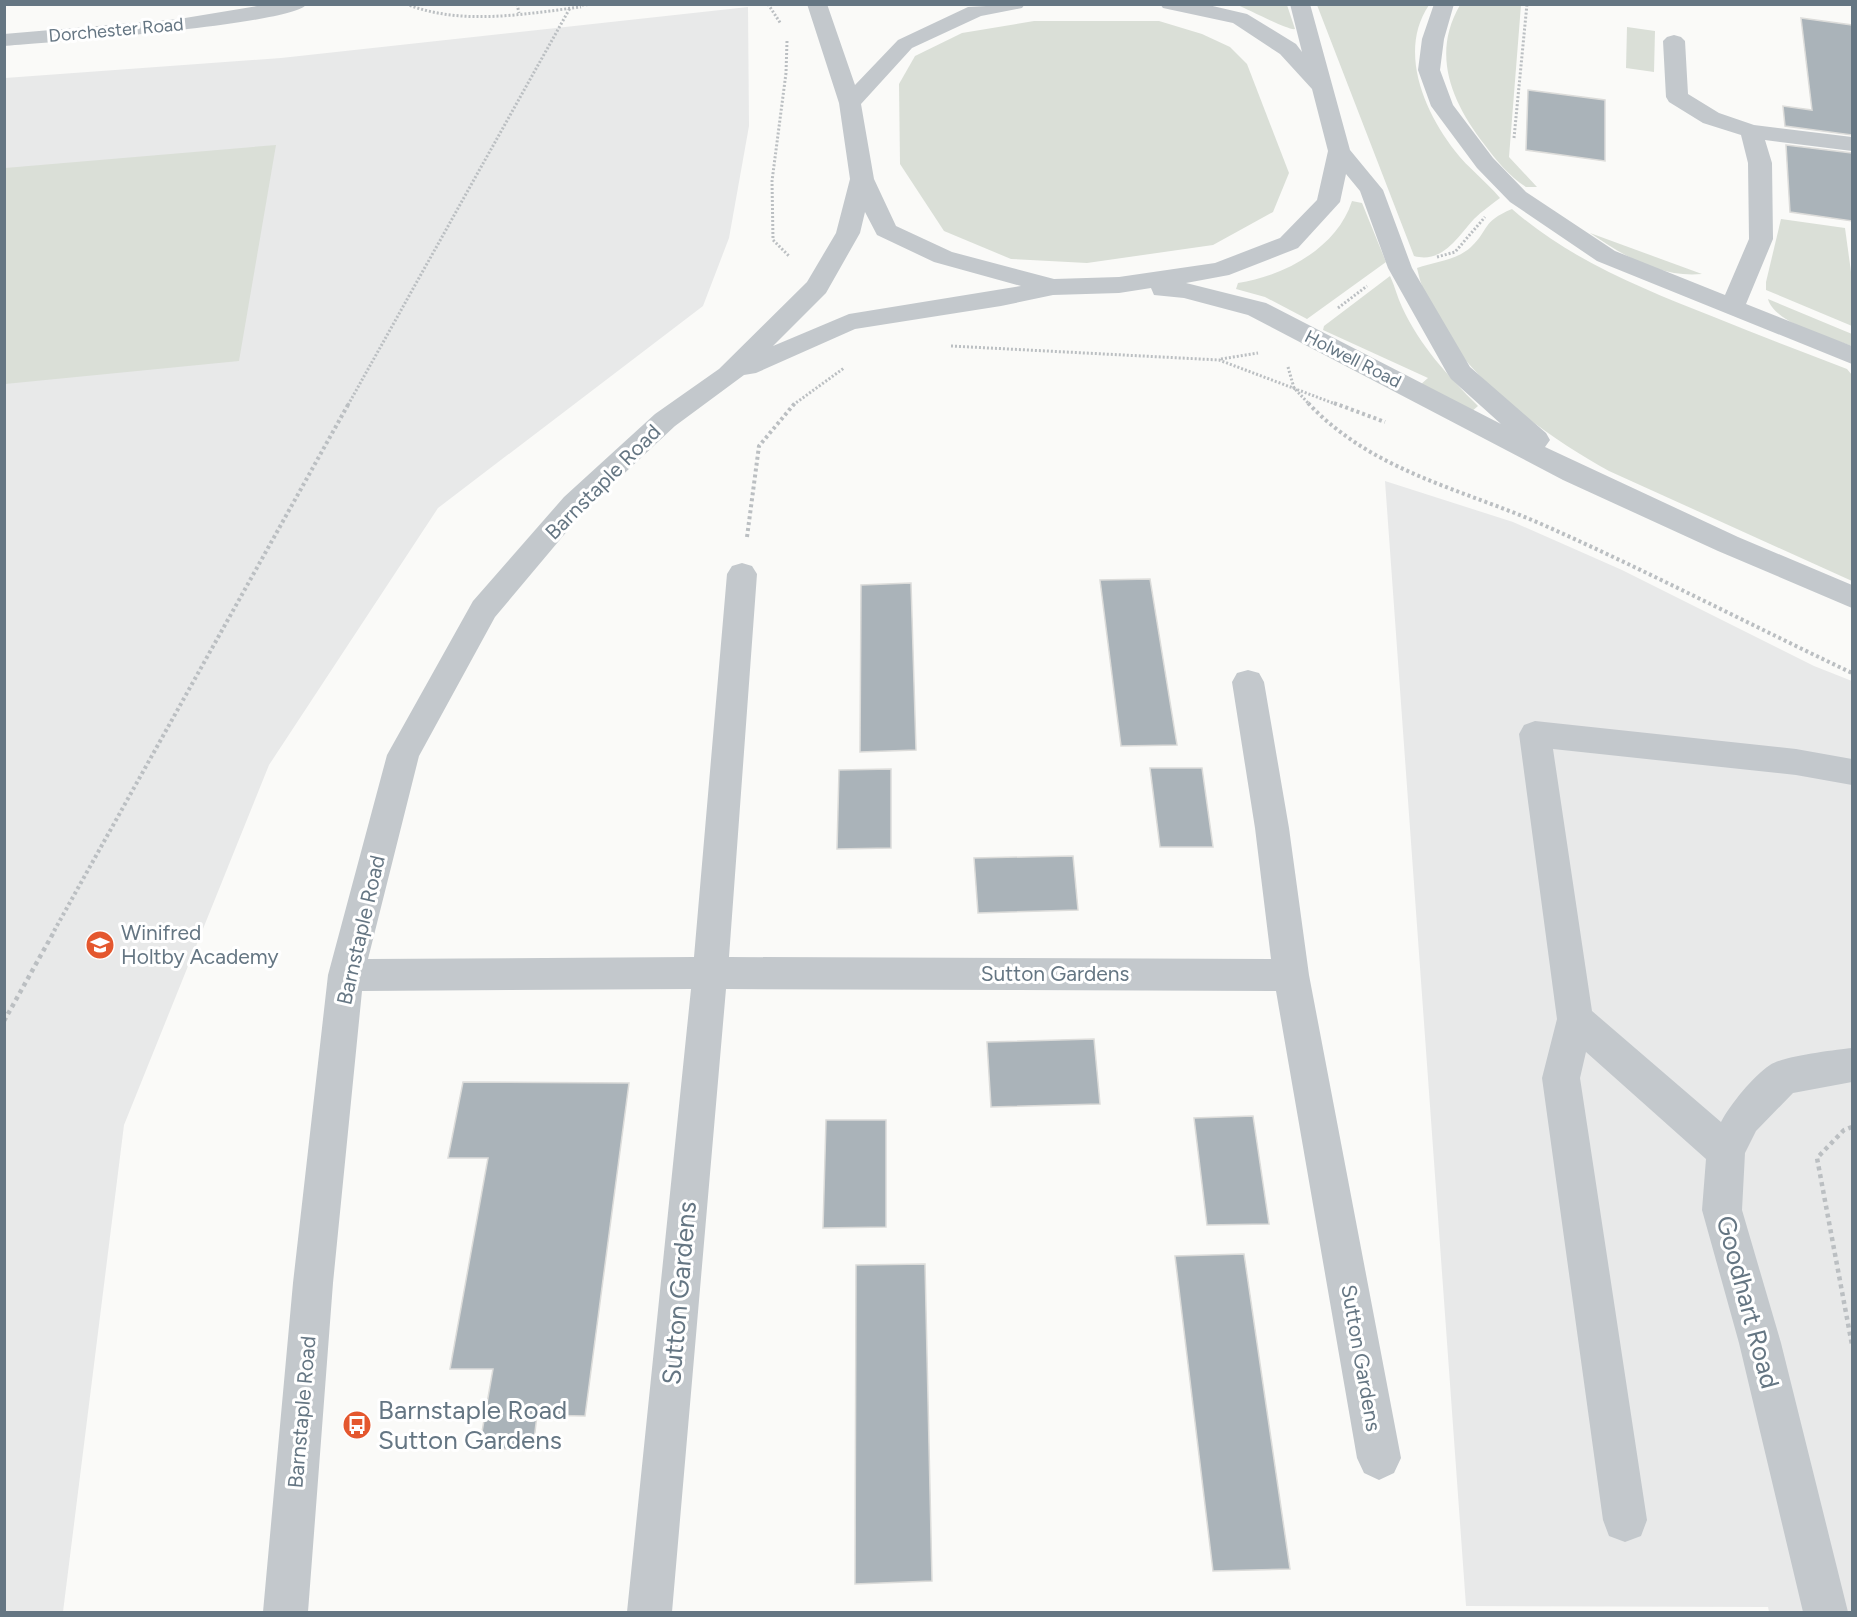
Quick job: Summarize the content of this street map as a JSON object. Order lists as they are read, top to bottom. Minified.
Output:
{"streets":{"street":["Dorchester Road","Holwell Road","Barnstaple Road","Sutton Gardens","Goodhart Road"]},"crossings":[["Barnstaple Road","Sutton Gardens"]],"places":{"school or university":["Winifred Holtby Academy"],"bus stop":["Barnstaple Road Sutton Gardens"]}}
